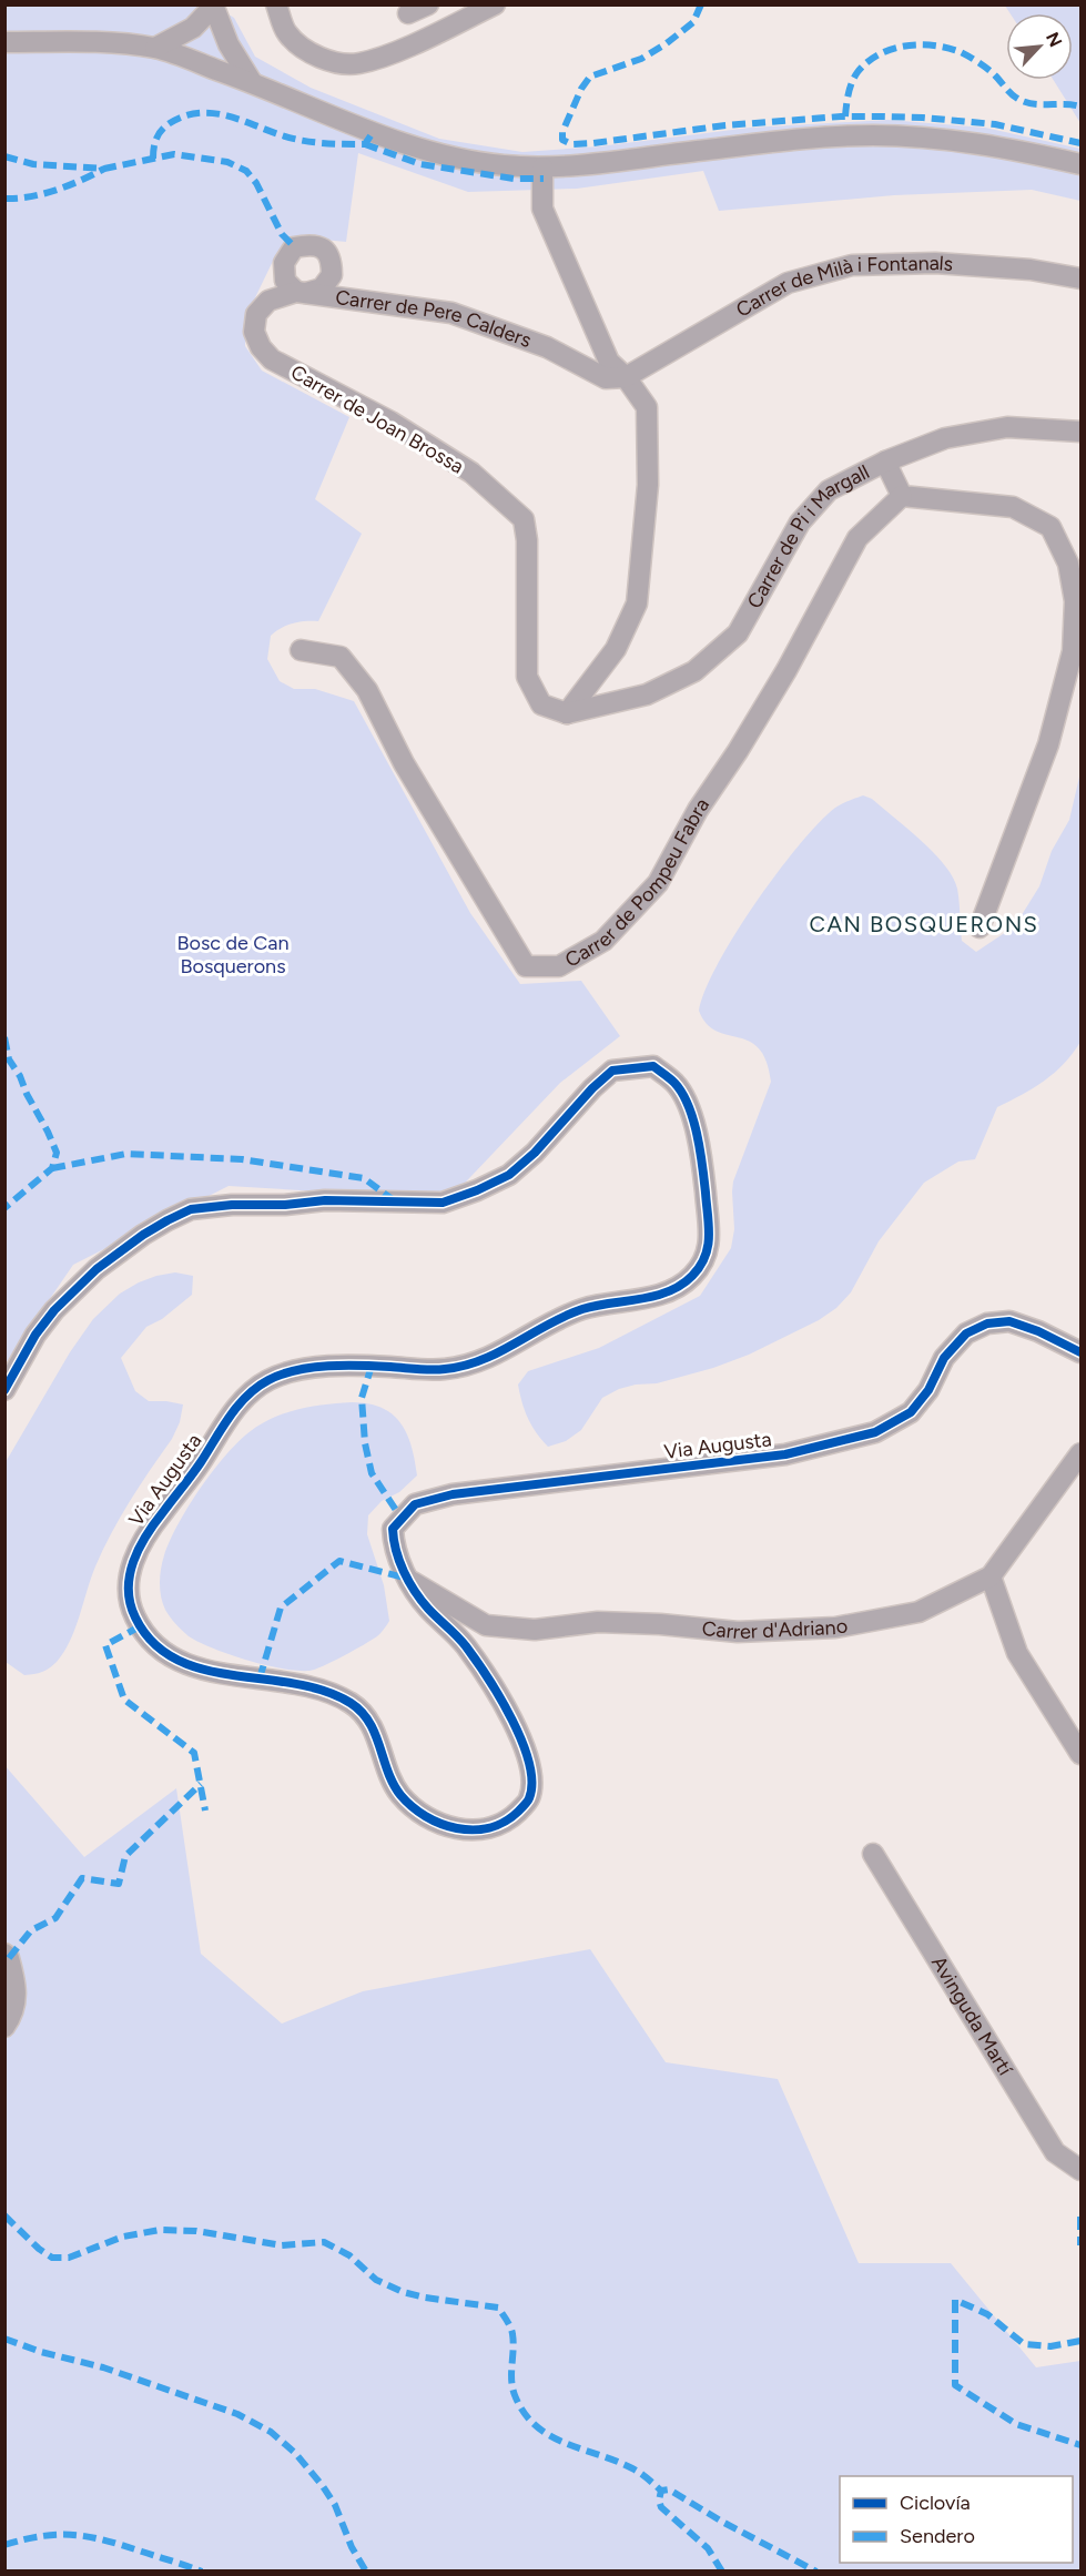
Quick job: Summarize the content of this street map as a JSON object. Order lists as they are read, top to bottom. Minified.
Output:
{"streets":{"street":["Carrer de Milà i Fontanals","Carrer de Pere Calders","Carrer de Joan Brossa","Carrer de Pi i Margall","Carrer de Pompeu Fabra","Via Augusta","Carrer d'Adriano","Avinguda Martí"]},"crossings":[["Carrer de Milà i Fontanals","Carrer de Pere Calders"],["Carrer de Pere Calders","Carrer de Joan Brossa"],["Carrer de Joan Brossa","Carrer de Pi i Margall"],["Via Augusta","Carrer d'Adriano"]],"districts":["CAN BOSQUERONS"],"parks":["Bosc de Can Bosquerons"],"legend":["Ciclovía","Sendero"],"north":"top right"}
